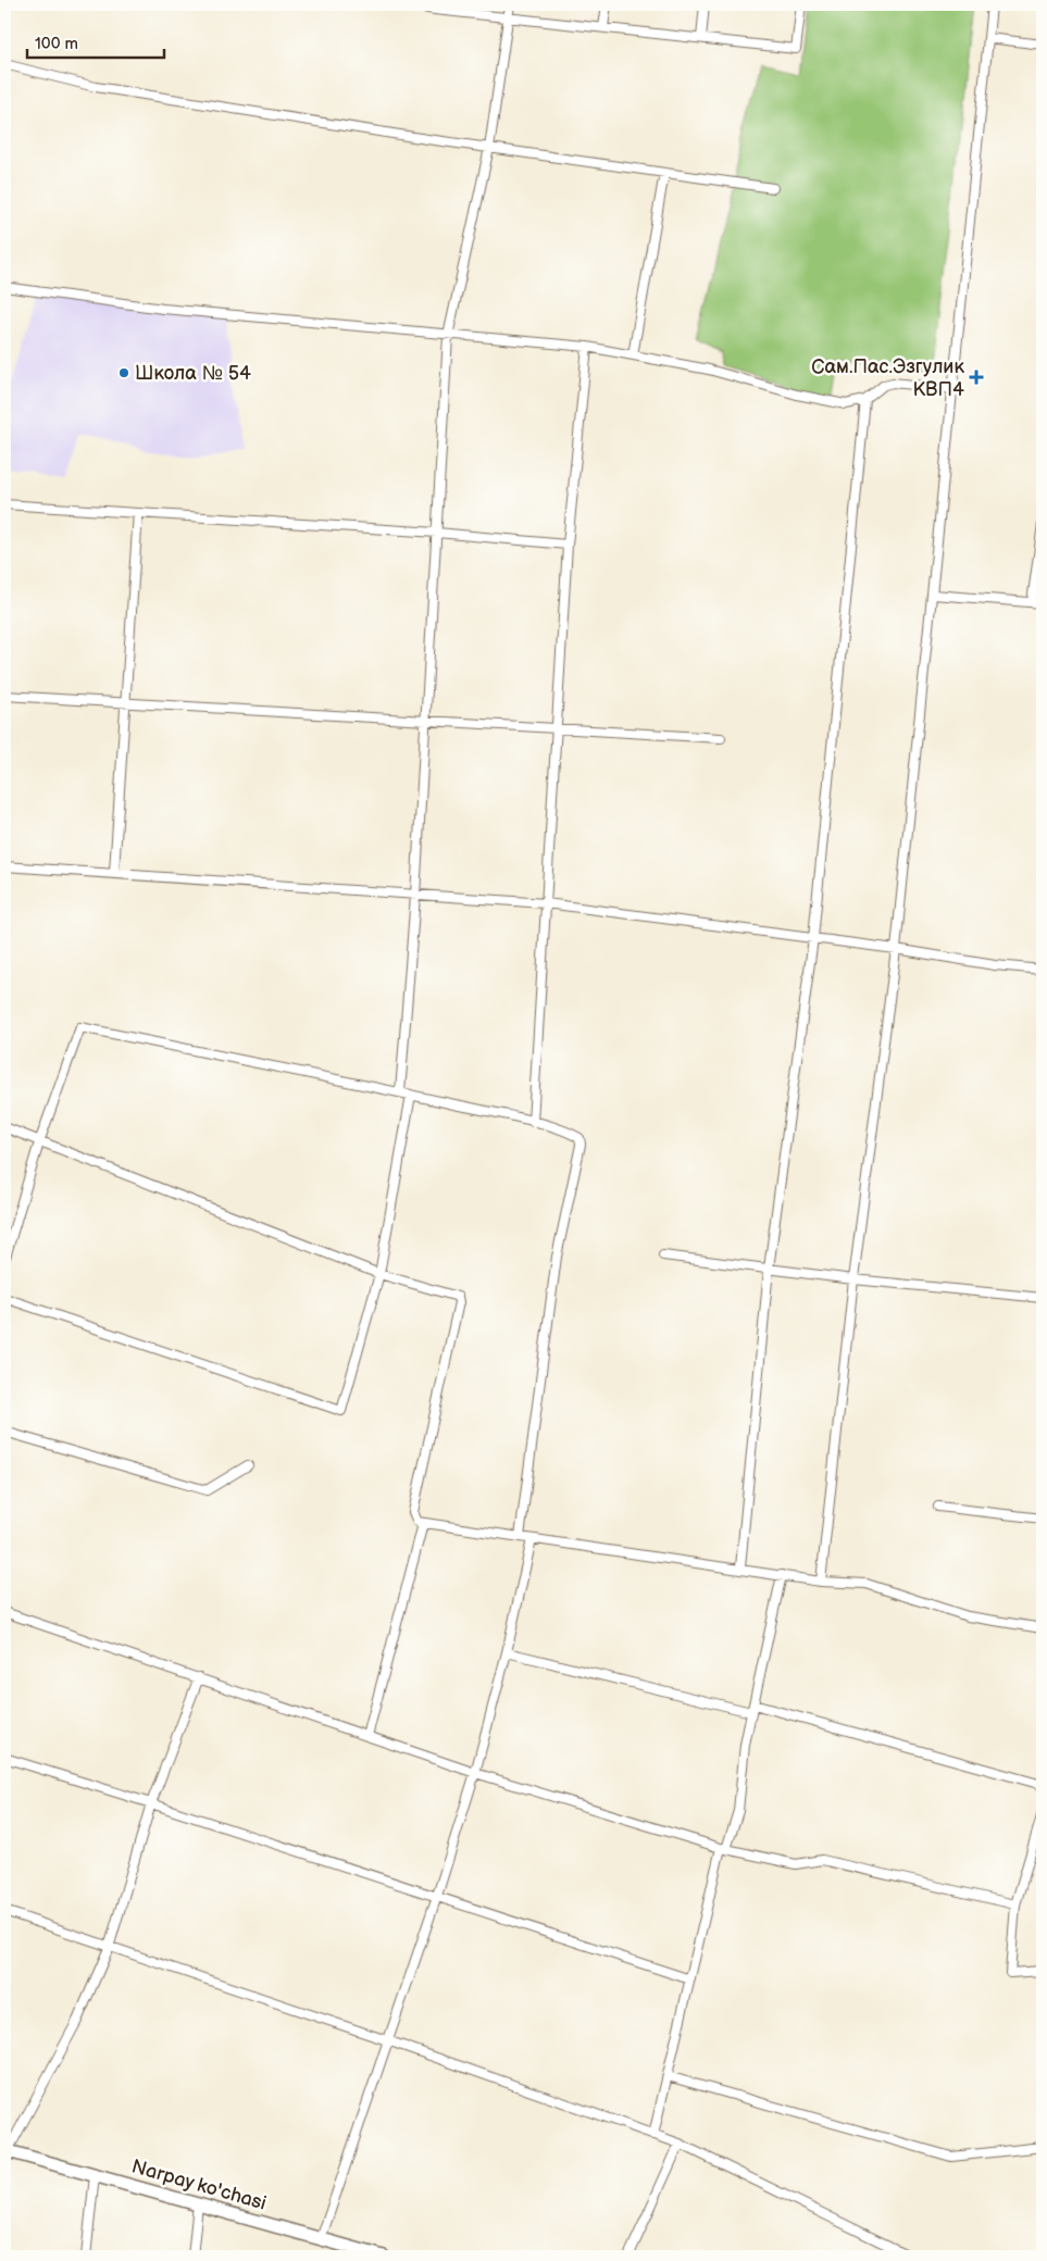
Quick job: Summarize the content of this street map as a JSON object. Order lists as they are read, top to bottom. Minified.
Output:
{"streets":{"main road":["Narpay ko'chasi"]},"places":{"other":["Школа № 54"],"health":["Сам.Пас.Эзгулик КВП4"]},"scale_bar":"100 m"}
